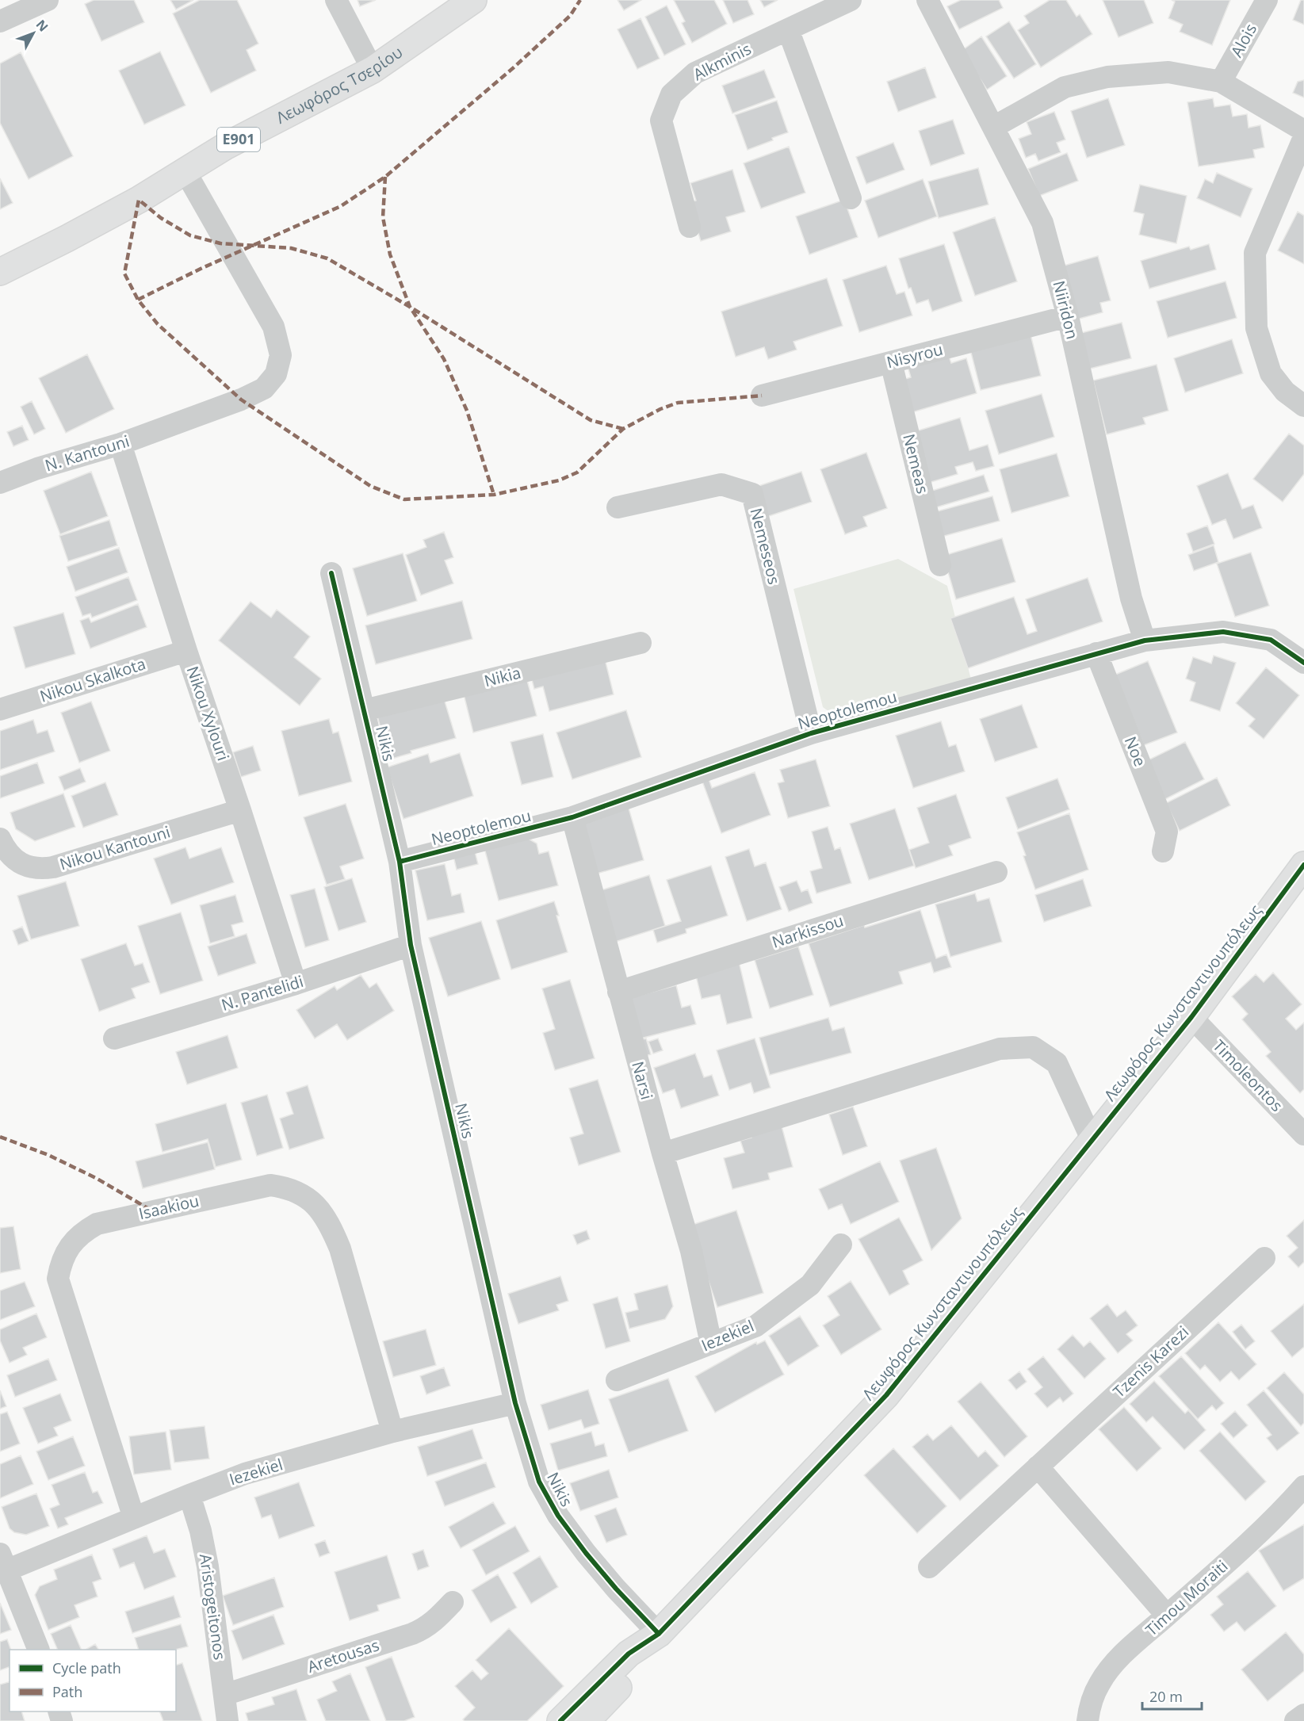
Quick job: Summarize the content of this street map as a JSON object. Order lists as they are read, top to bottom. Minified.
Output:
{"streets":{"street":["Alois","Alkminis","Λεωφόρος Τσερίου","E901","Niiridon","Nisyrou","N. Kantouni","Nemeas","Nemeseos","Nikia","Nikou Skalkota","Neoptolemou","Nikou Xylouri","Nikis","Noe","Nikou Kantouni","Narkissou","N. Pantelidi","Λεωφόρος Κωνσταντινουπόλεως","Timoleontos","Narsi","Isaakiou","Iezekiel","Tzenis Karezi","Timou Moraiti","Aristogeitonos","Aretousas"]},"crossings":[["Λεωφόρος Τσερίου","N. Kantouni"],["Niiridon","Nisyrou"],["Niiridon","Neoptolemou"],["Nisyrou","Nemeas"],["N. Kantouni","Nikou Xylouri"],["Nemeseos","Neoptolemou"],["Nikia","Nikis"],["Nikou Skalkota","Nikou Xylouri"],["Neoptolemou","Nikis"],["Neoptolemou","Noe"],["Neoptolemou","Narsi"],["Nikou Xylouri","Nikou Kantouni"],["Nikou Xylouri","N. Pantelidi"],["Nikis","N. Pantelidi"],["Nikis","Λεωφόρος Κωνσταντινουπόλεως"],["Nikis","Iezekiel"],["Narkissou","Narsi"],["Λεωφόρος Κωνσταντινουπόλεως","Timoleontos"],["Narsi","Iezekiel"],["Isaakiou","Iezekiel"],["Iezekiel","Aristogeitonos"],["Aristogeitonos","Aretousas"]],"legend":["Cycle path","Path"],"scale_bar":"20 m","north":"top right"}
